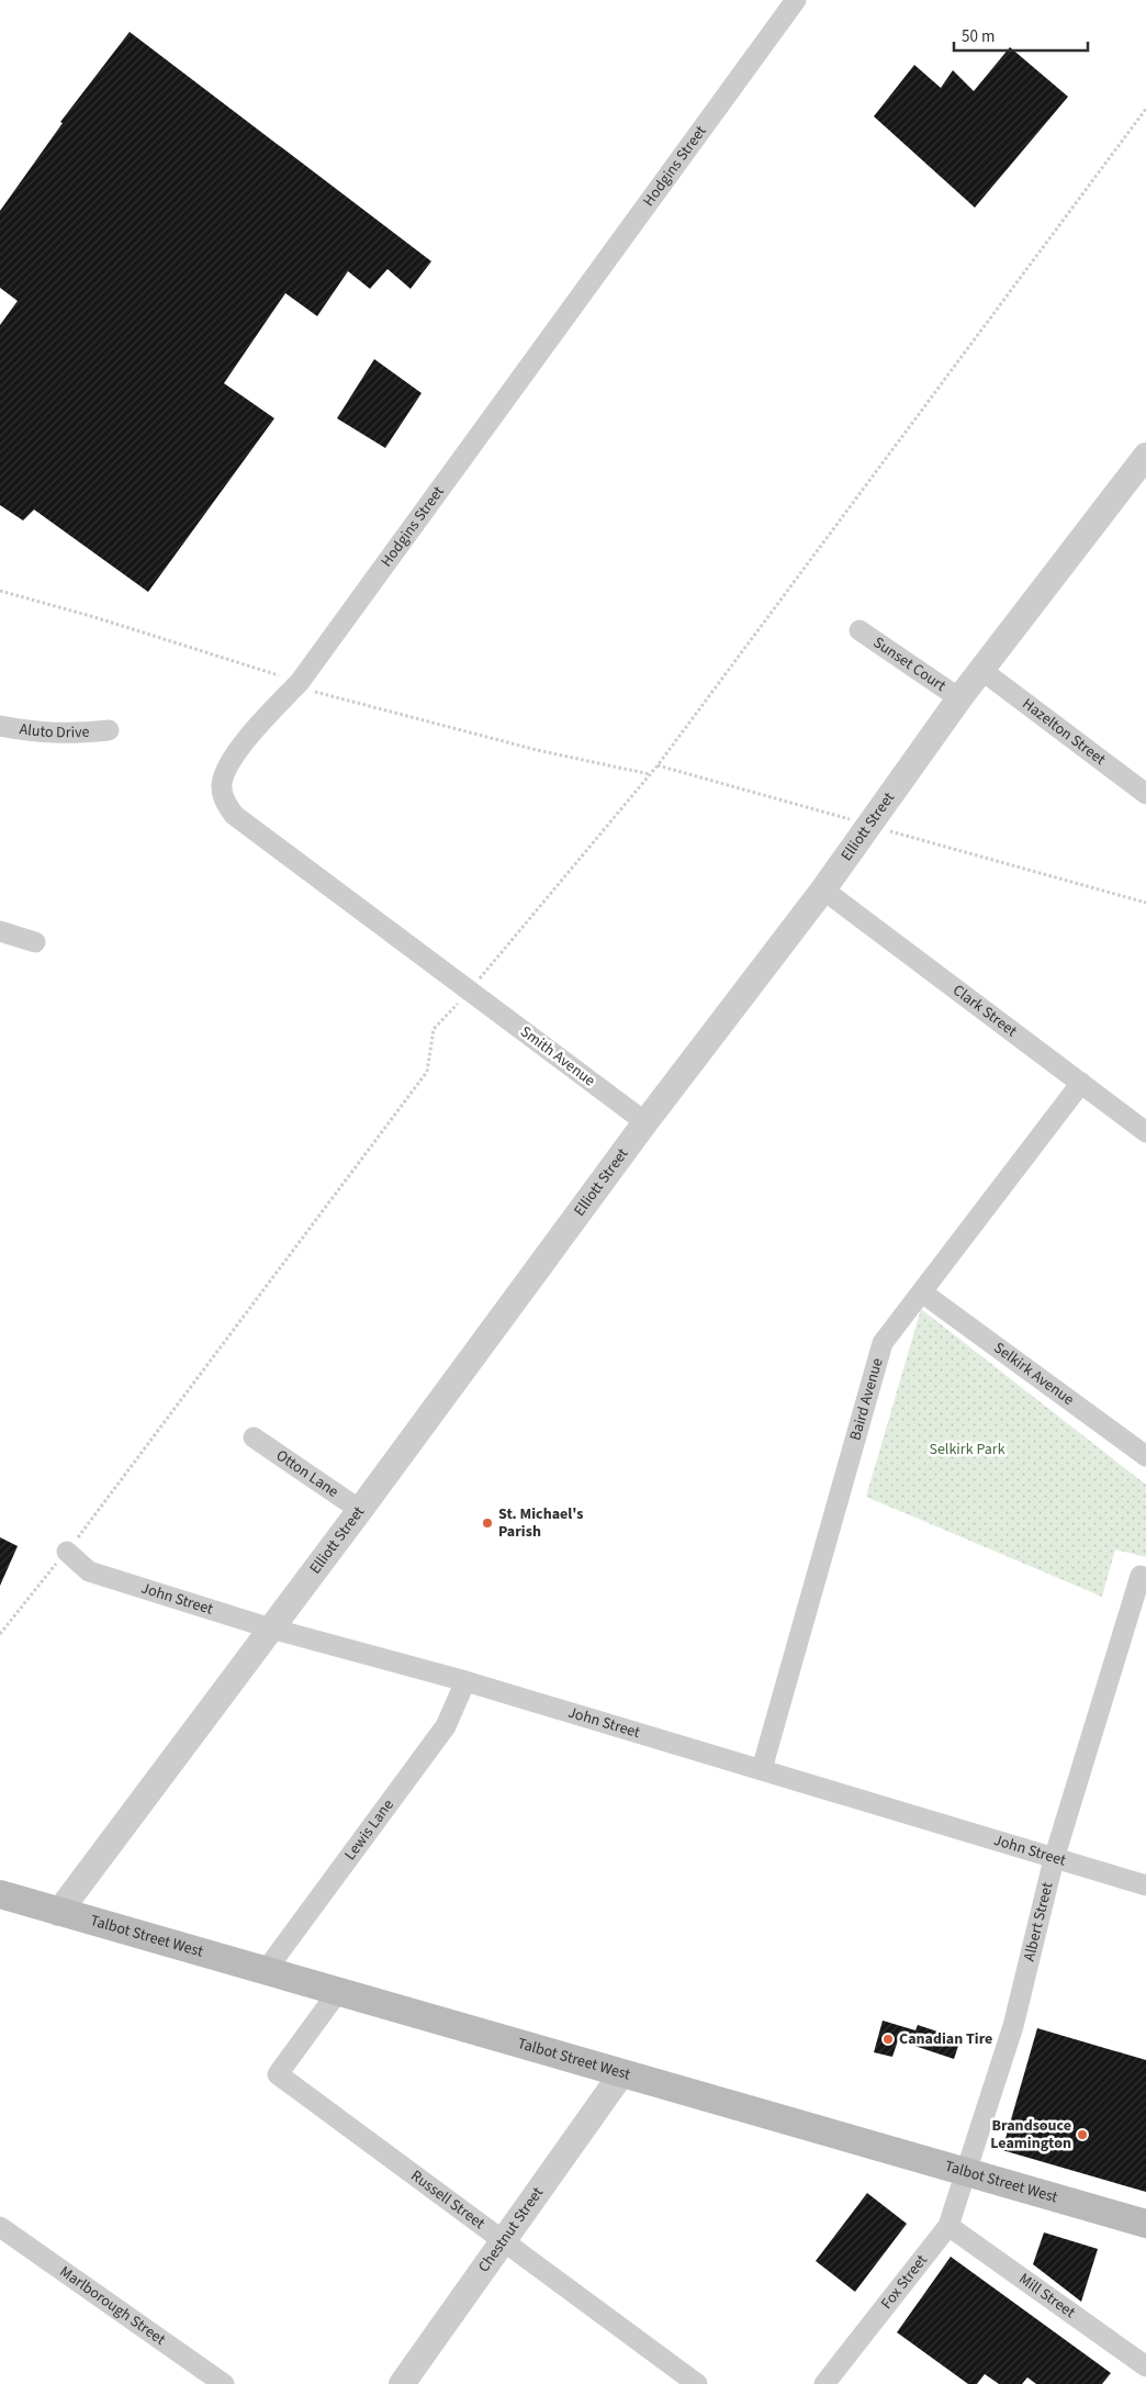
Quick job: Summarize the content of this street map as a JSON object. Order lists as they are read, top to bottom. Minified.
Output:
{"streets":{"main road":["Talbot Street West"],"street":["Hodgins Street","Sunset Court","Aluto Drive","Hazelton Street","Elliott Street","Clark Street","Smith Avenue","Selkirk Avenue","Baird Avenue","Otton Lane","John Street","Lewis Lane","Albert Street","Russell Street","Chestnut Street","Fox Street","Mill Street","Marlborough Street"]},"crossings":[["Hodgins Street","Smith Avenue"],["Sunset Court","Elliott Street"],["Hazelton Street","Elliott Street"],["Elliott Street","Clark Street"],["Elliott Street","Smith Avenue"],["Elliott Street","Otton Lane"],["Elliott Street","John Street"],["Elliott Street","Talbot Street West"],["Clark Street","Baird Avenue"],["Selkirk Avenue","Baird Avenue"],["Baird Avenue","John Street"],["John Street","Lewis Lane"],["John Street","Albert Street"],["Lewis Lane","Talbot Street West"],["Albert Street","Talbot Street West"],["Albert Street","Fox Street"],["Talbot Street West","Russell Street"],["Talbot Street West","Chestnut Street"],["Talbot Street West","Fox Street"],["Russell Street","Chestnut Street"],["Fox Street","Mill Street"]],"parks":["Selkirk Park"],"places":["St. Michael's Parish","Canadian Tire","Brandsouce Leamington"],"scale_bar":"50 m"}
